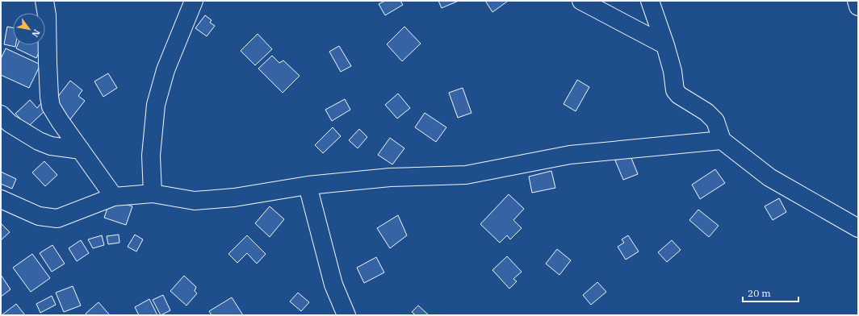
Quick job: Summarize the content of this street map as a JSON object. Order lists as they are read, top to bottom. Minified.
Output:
{"scale_bar":"20 m","north":"bottom right"}
